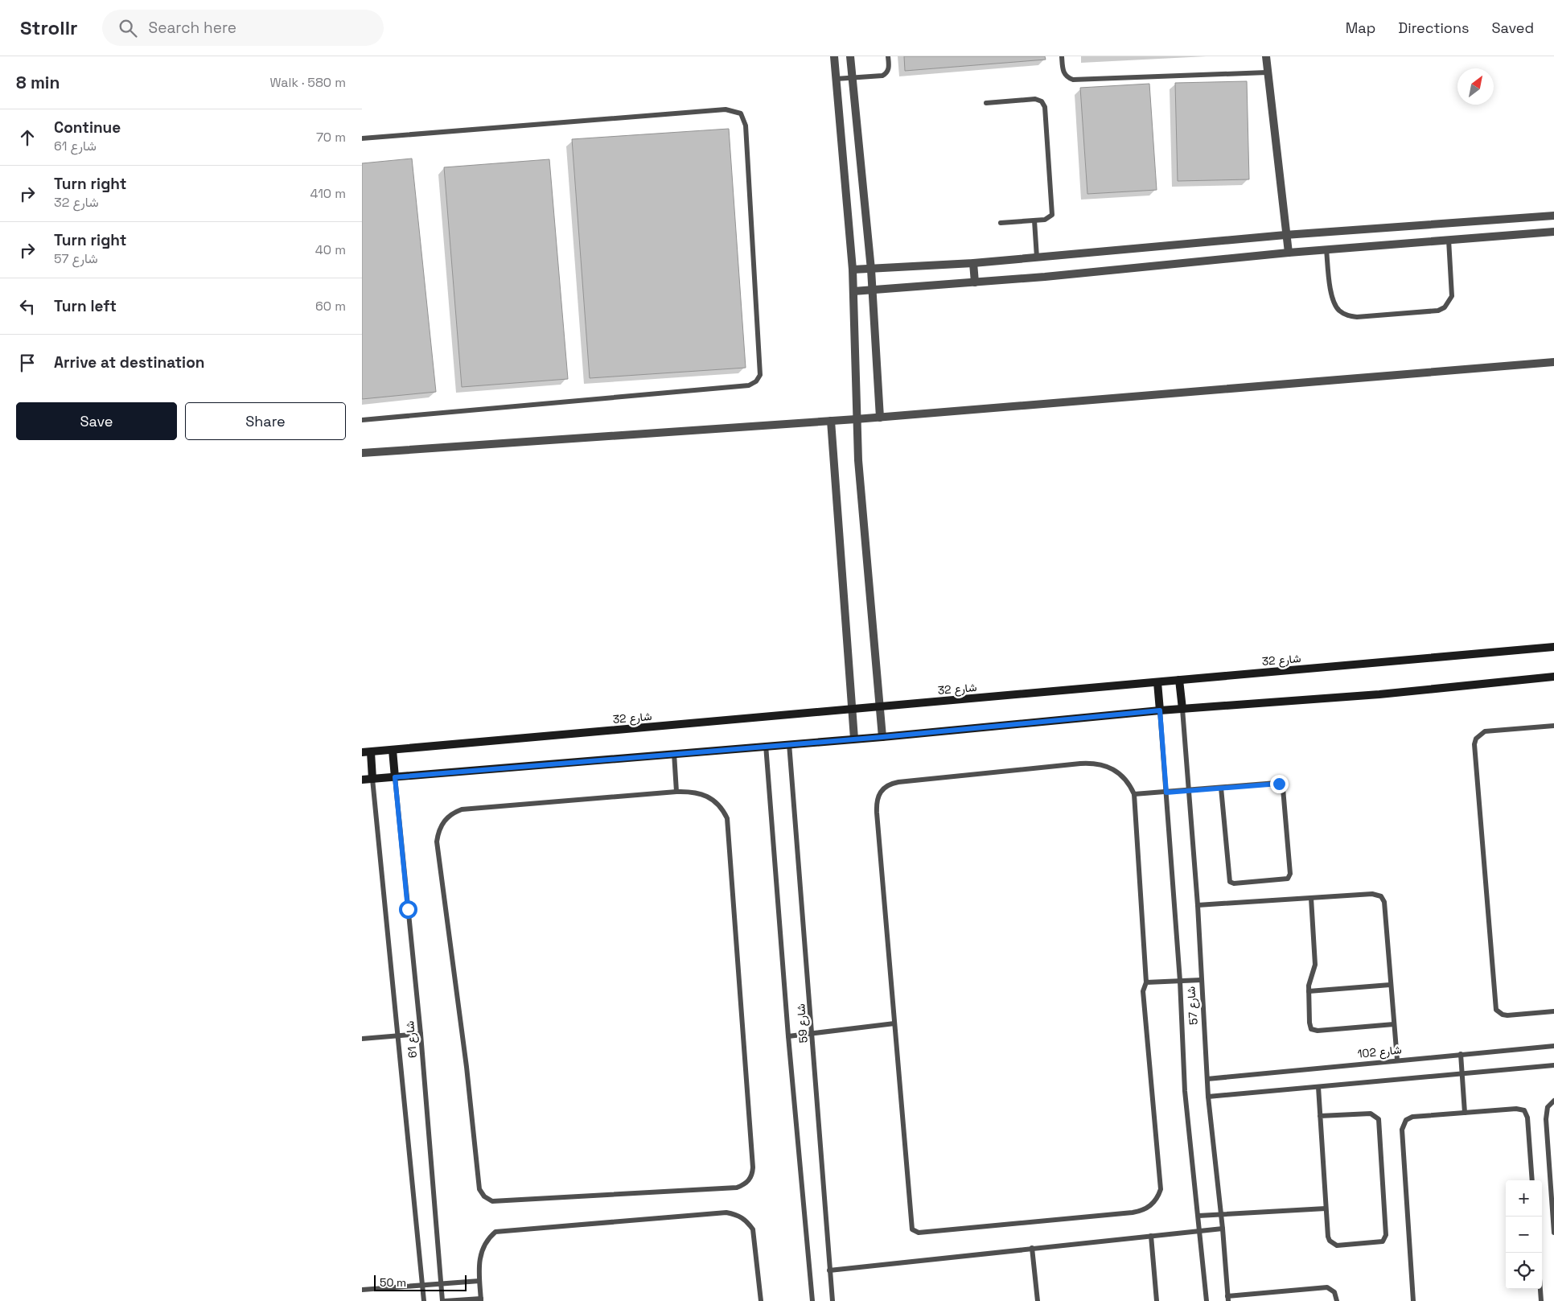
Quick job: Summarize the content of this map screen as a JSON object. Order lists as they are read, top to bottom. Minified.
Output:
{"streets":{"main road":["شارع 32"],"lane":["شارع 57","شارع 59","شارع 61","شارع 102"]},"crossings":[["شارع 57","شارع 102"]],"scale_bar":"50 m","north":"top right","page":{"header":"Strollr","search":"Search here","nav":["Map","Directions","Saved"],"heading":["8 min","Walk · 580 m"],"list":[["Continue","شارع 61","70 m"],["Turn right","شارع 32","410 m"],["Turn right","شارع 57","40 m"],["Turn left","60 m"],"Arrive at destination"],"buttons":["Save","Share"],"map_buttons":["+","−"],"scale":"50 m"}}
